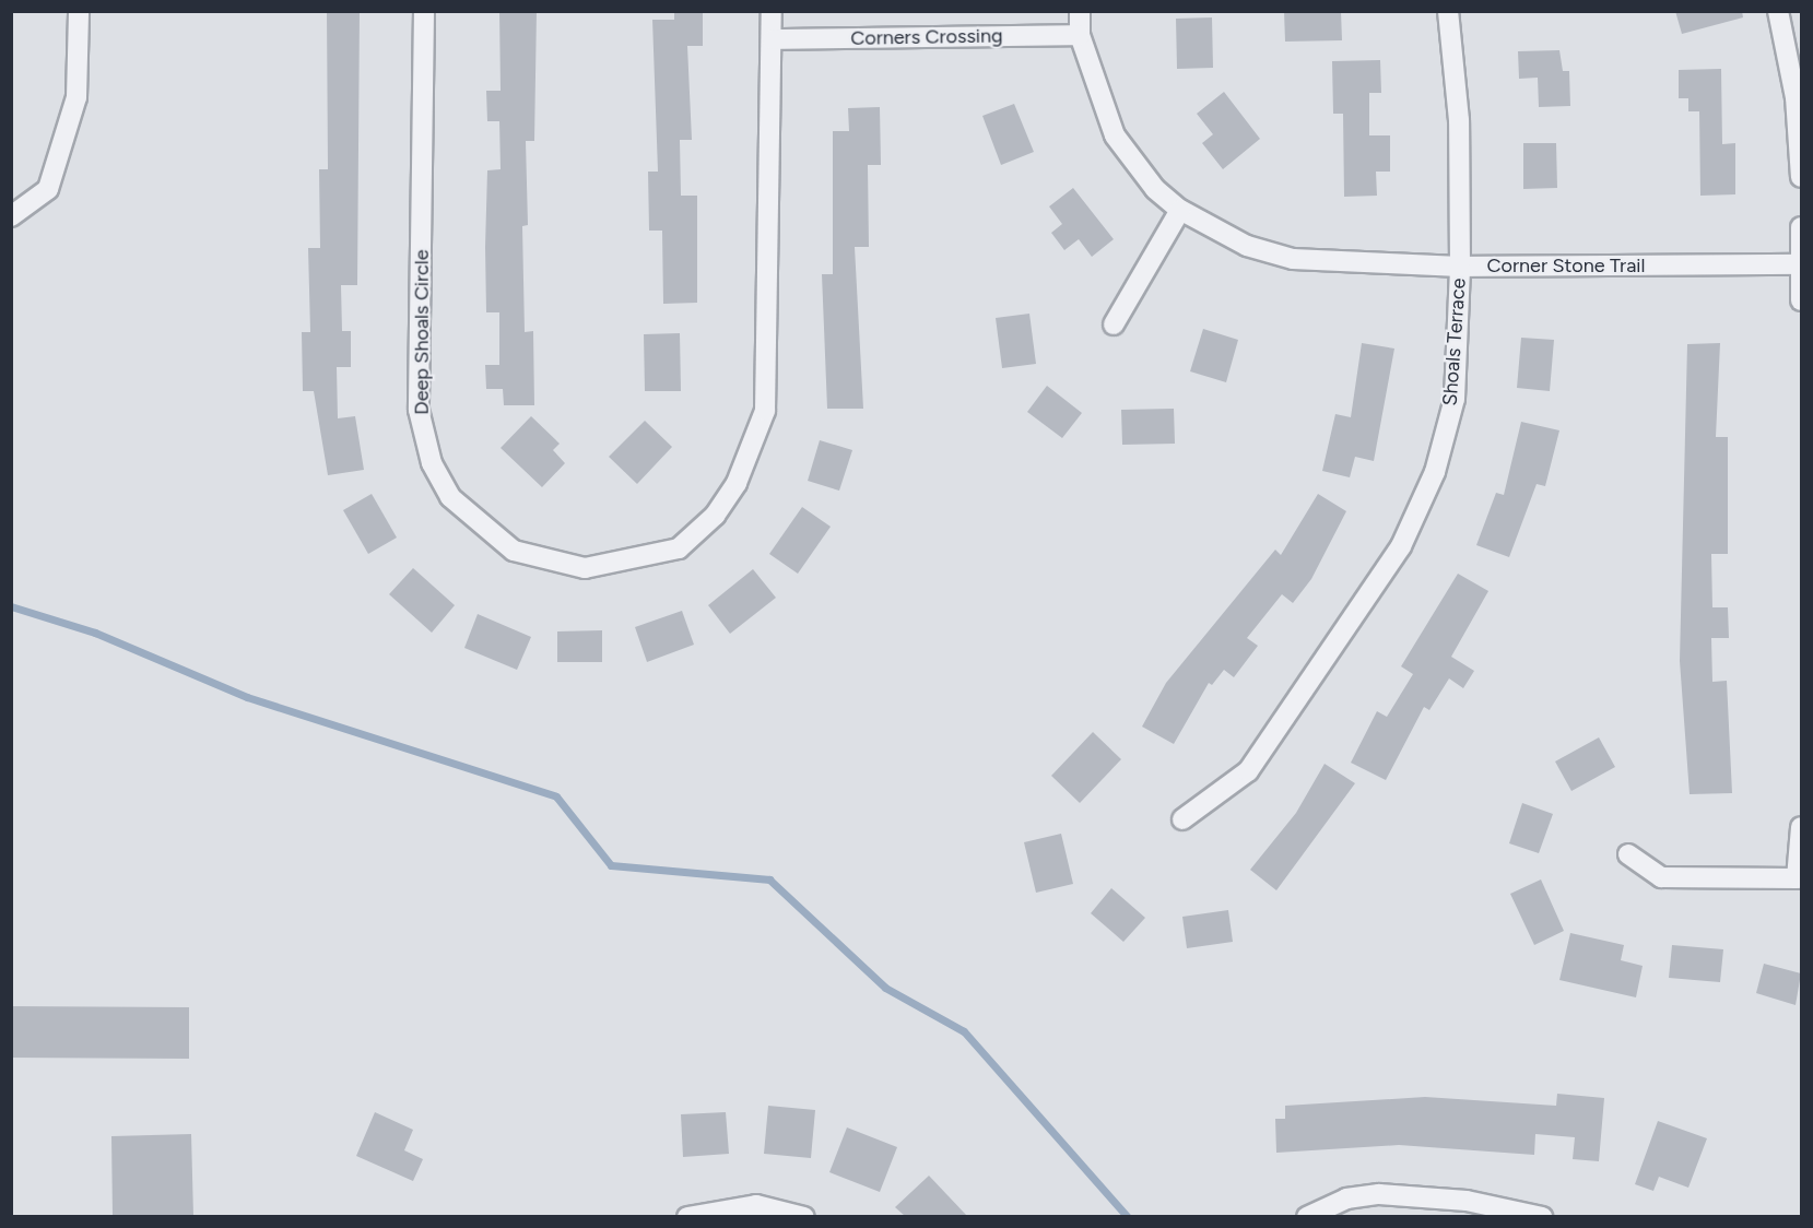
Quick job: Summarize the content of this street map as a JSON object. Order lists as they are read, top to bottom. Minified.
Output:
{"streets":{"street":["Corners Crossing","Corner Stone Trail","Deep Shoals Circle","Shoals Terrace"]},"crossings":[["Corners Crossing","Corner Stone Trail"],["Corners Crossing","Deep Shoals Circle"],["Corner Stone Trail","Shoals Terrace"]]}
